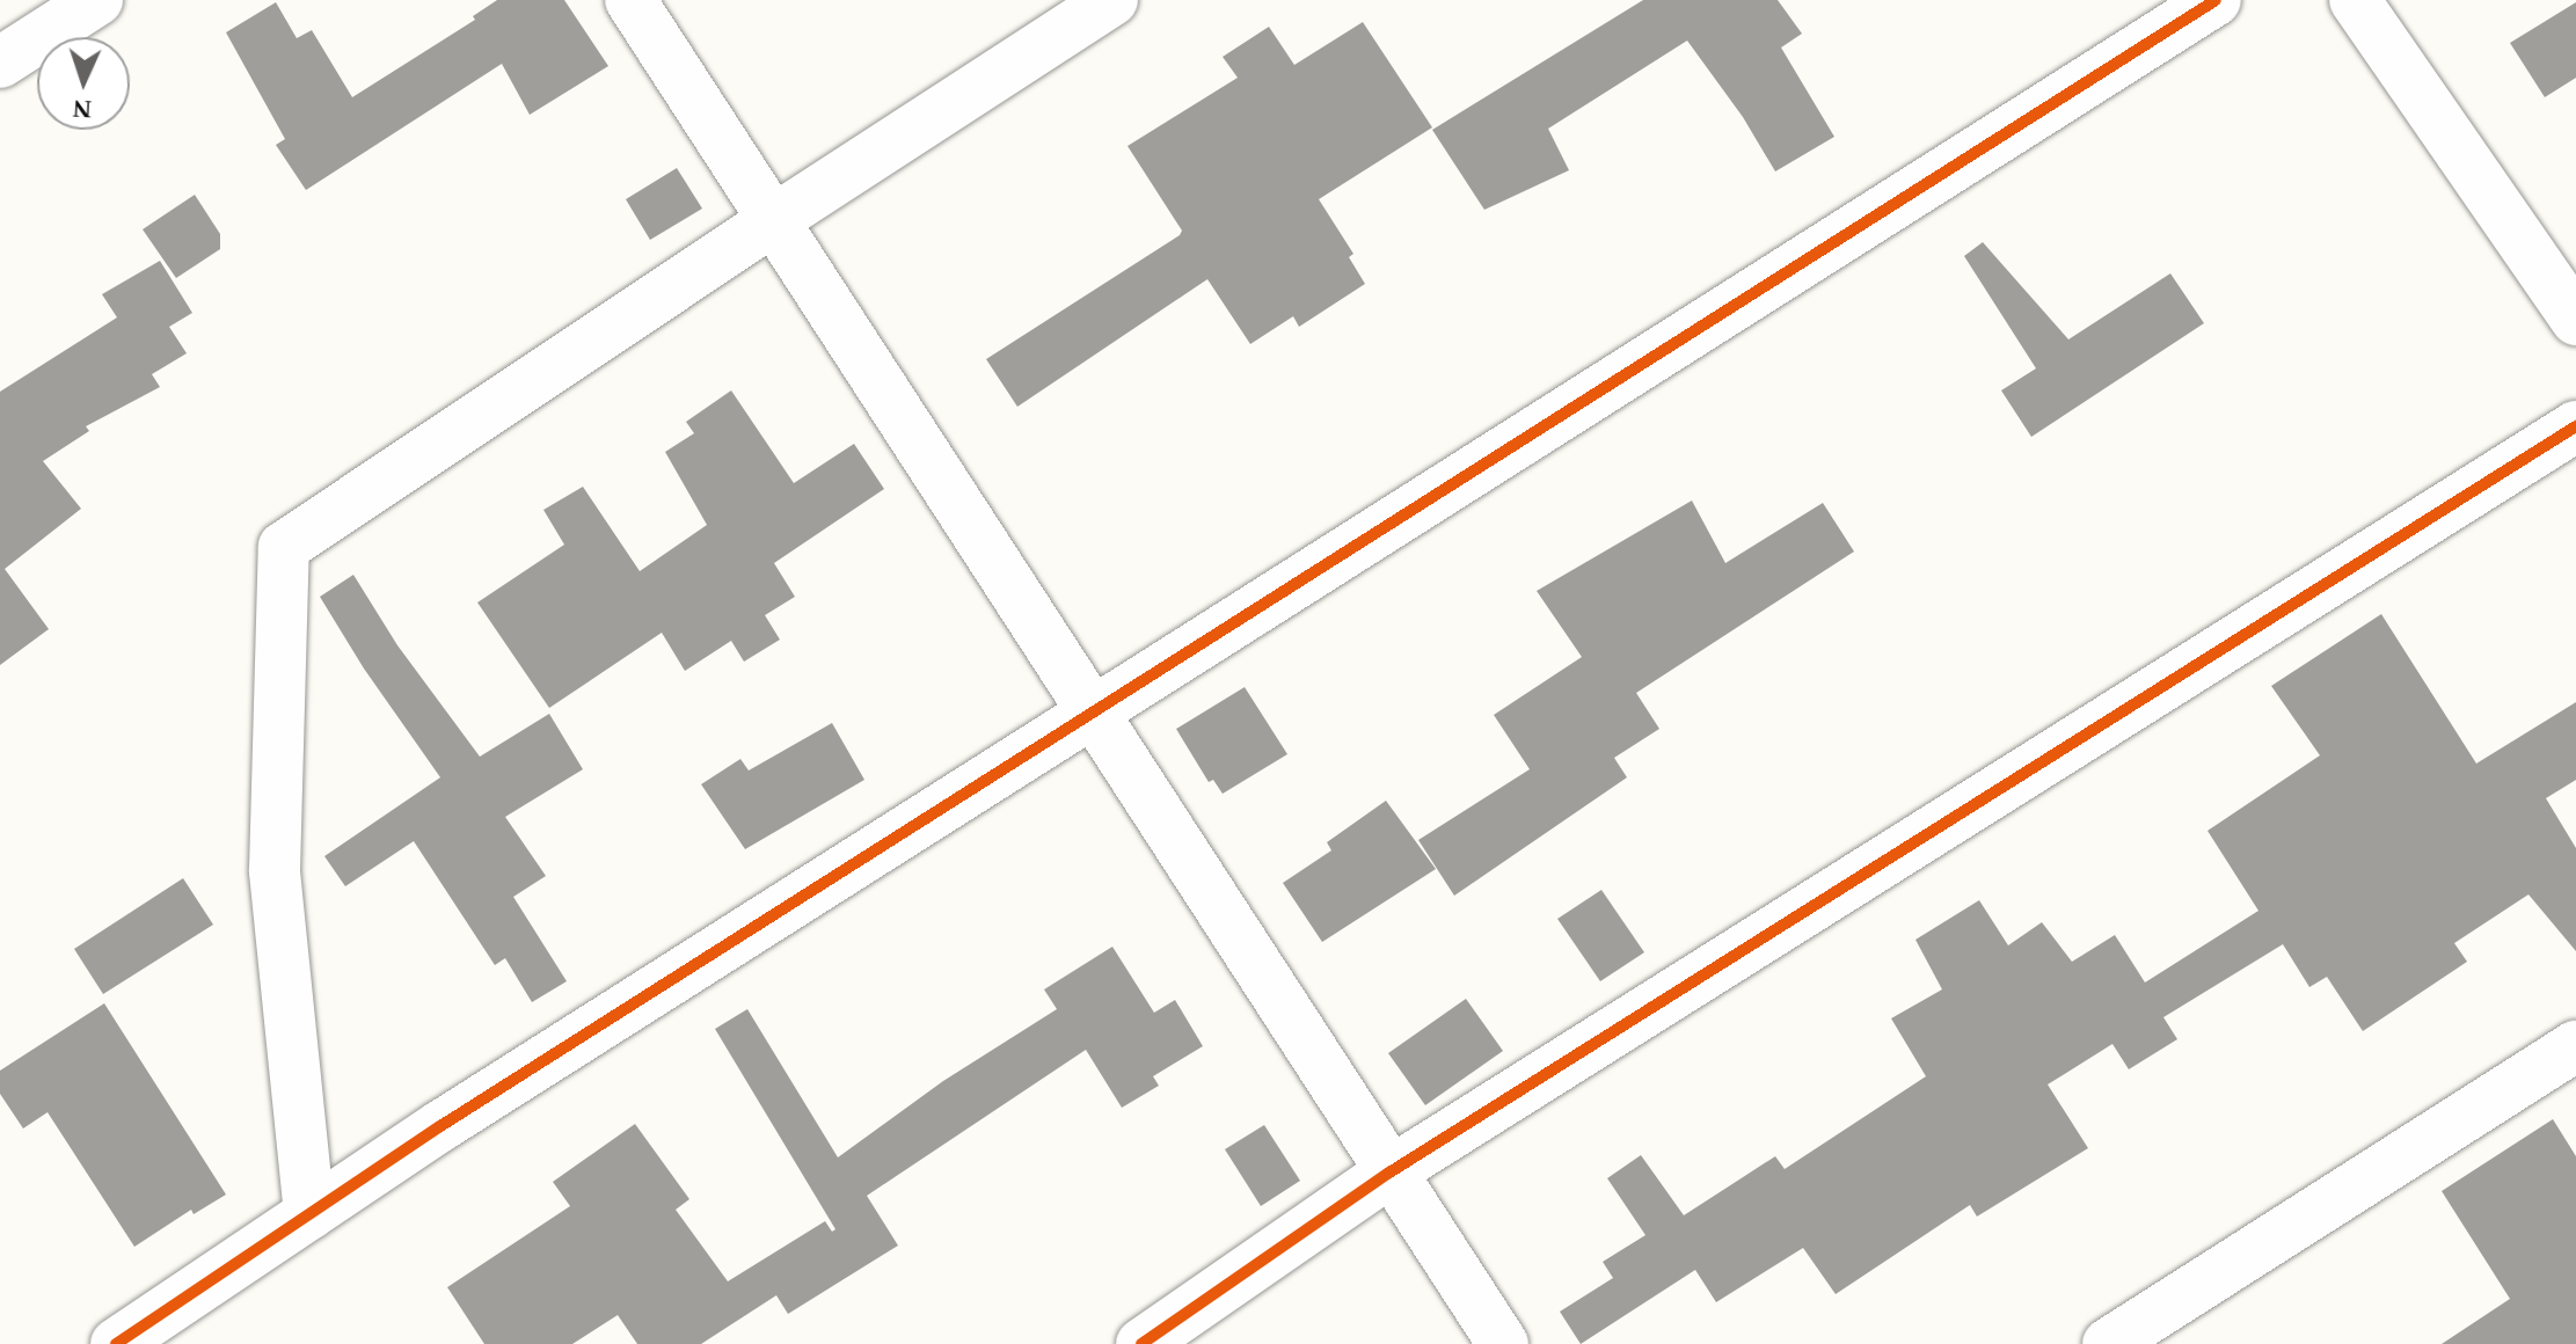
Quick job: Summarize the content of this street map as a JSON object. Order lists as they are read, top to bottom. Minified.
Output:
{"north":"bottom"}
